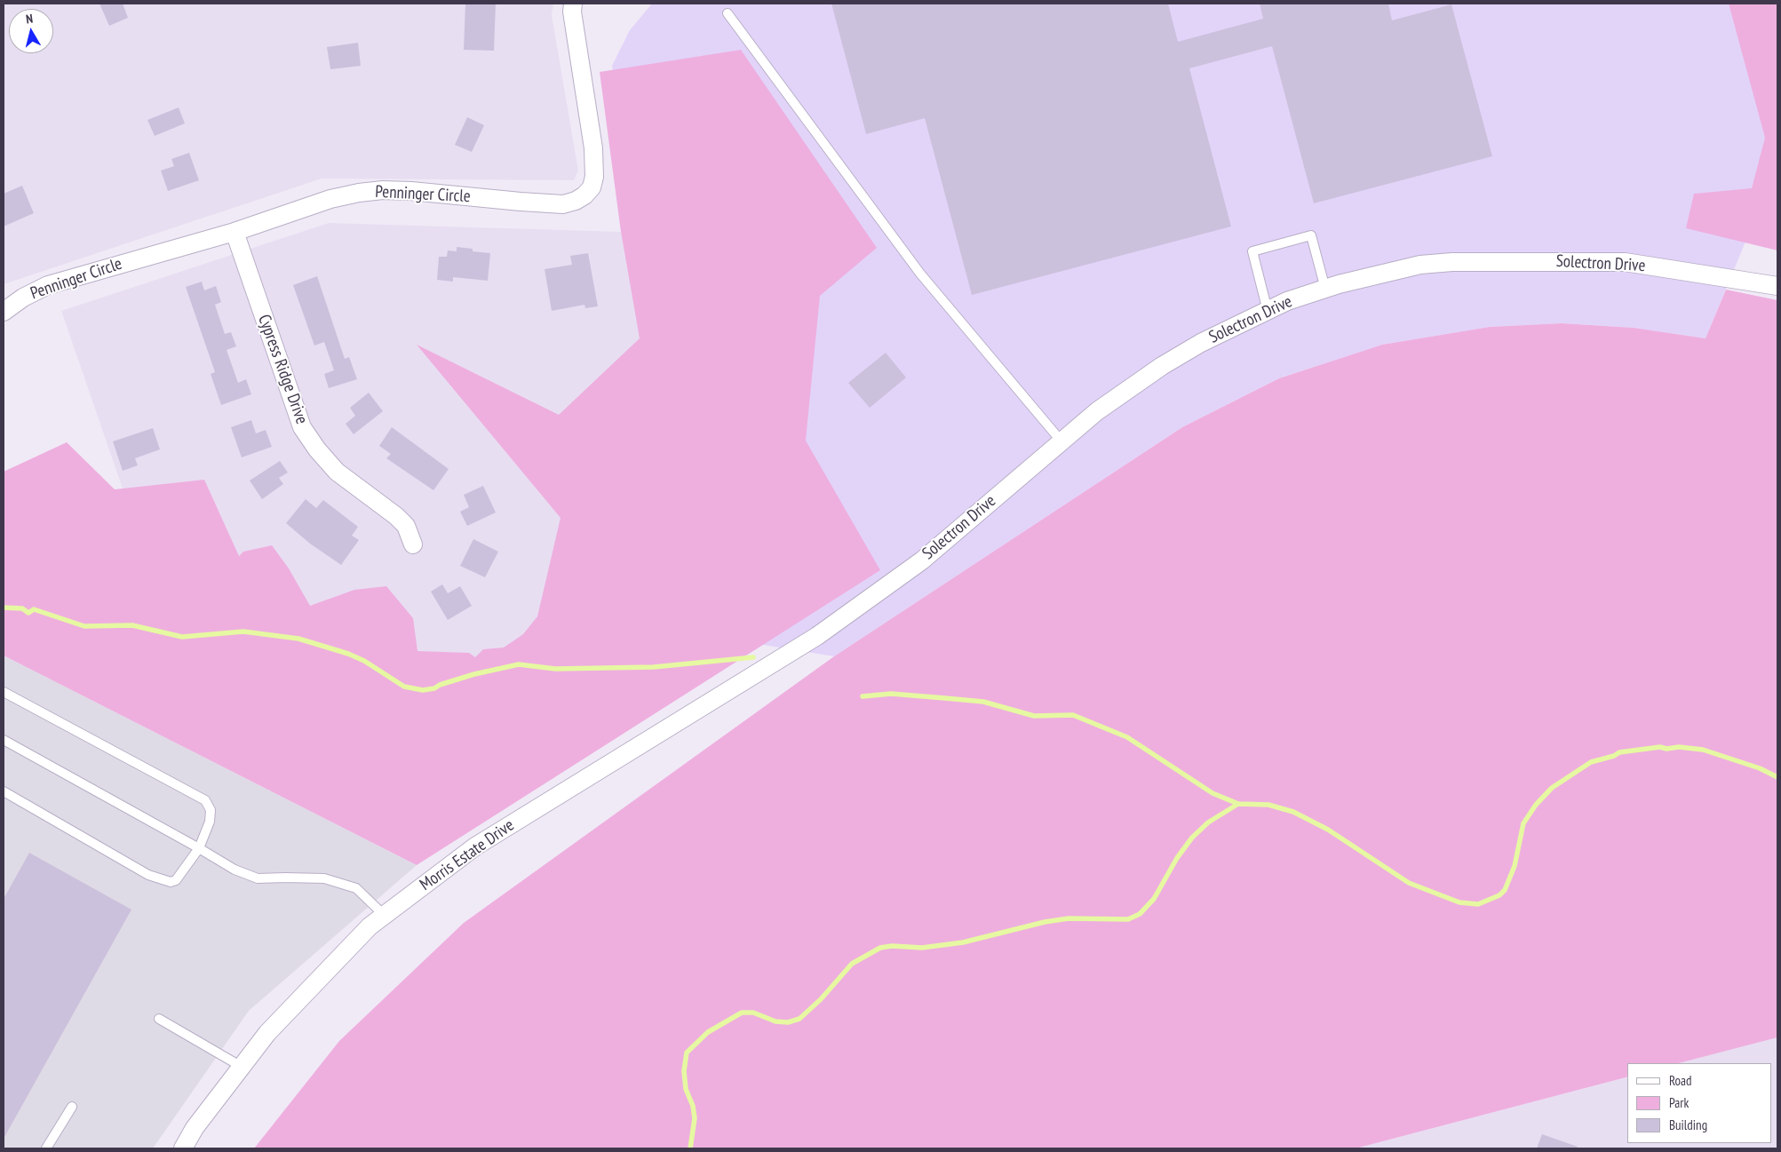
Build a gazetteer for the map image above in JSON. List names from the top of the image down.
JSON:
{
  "streets": {
    "street": [
      "Penninger Circle",
      "Solectron Drive",
      "Cypress Ridge Drive",
      "Morris Estate Drive"
    ]
  },
  "crossings": [
    ["Penninger Circle", "Cypress Ridge Drive"],
    ["Solectron Drive", "Morris Estate Drive"]
  ],
  "legend": ["Road", "Park", "Building"],
  "north": "top"
}
